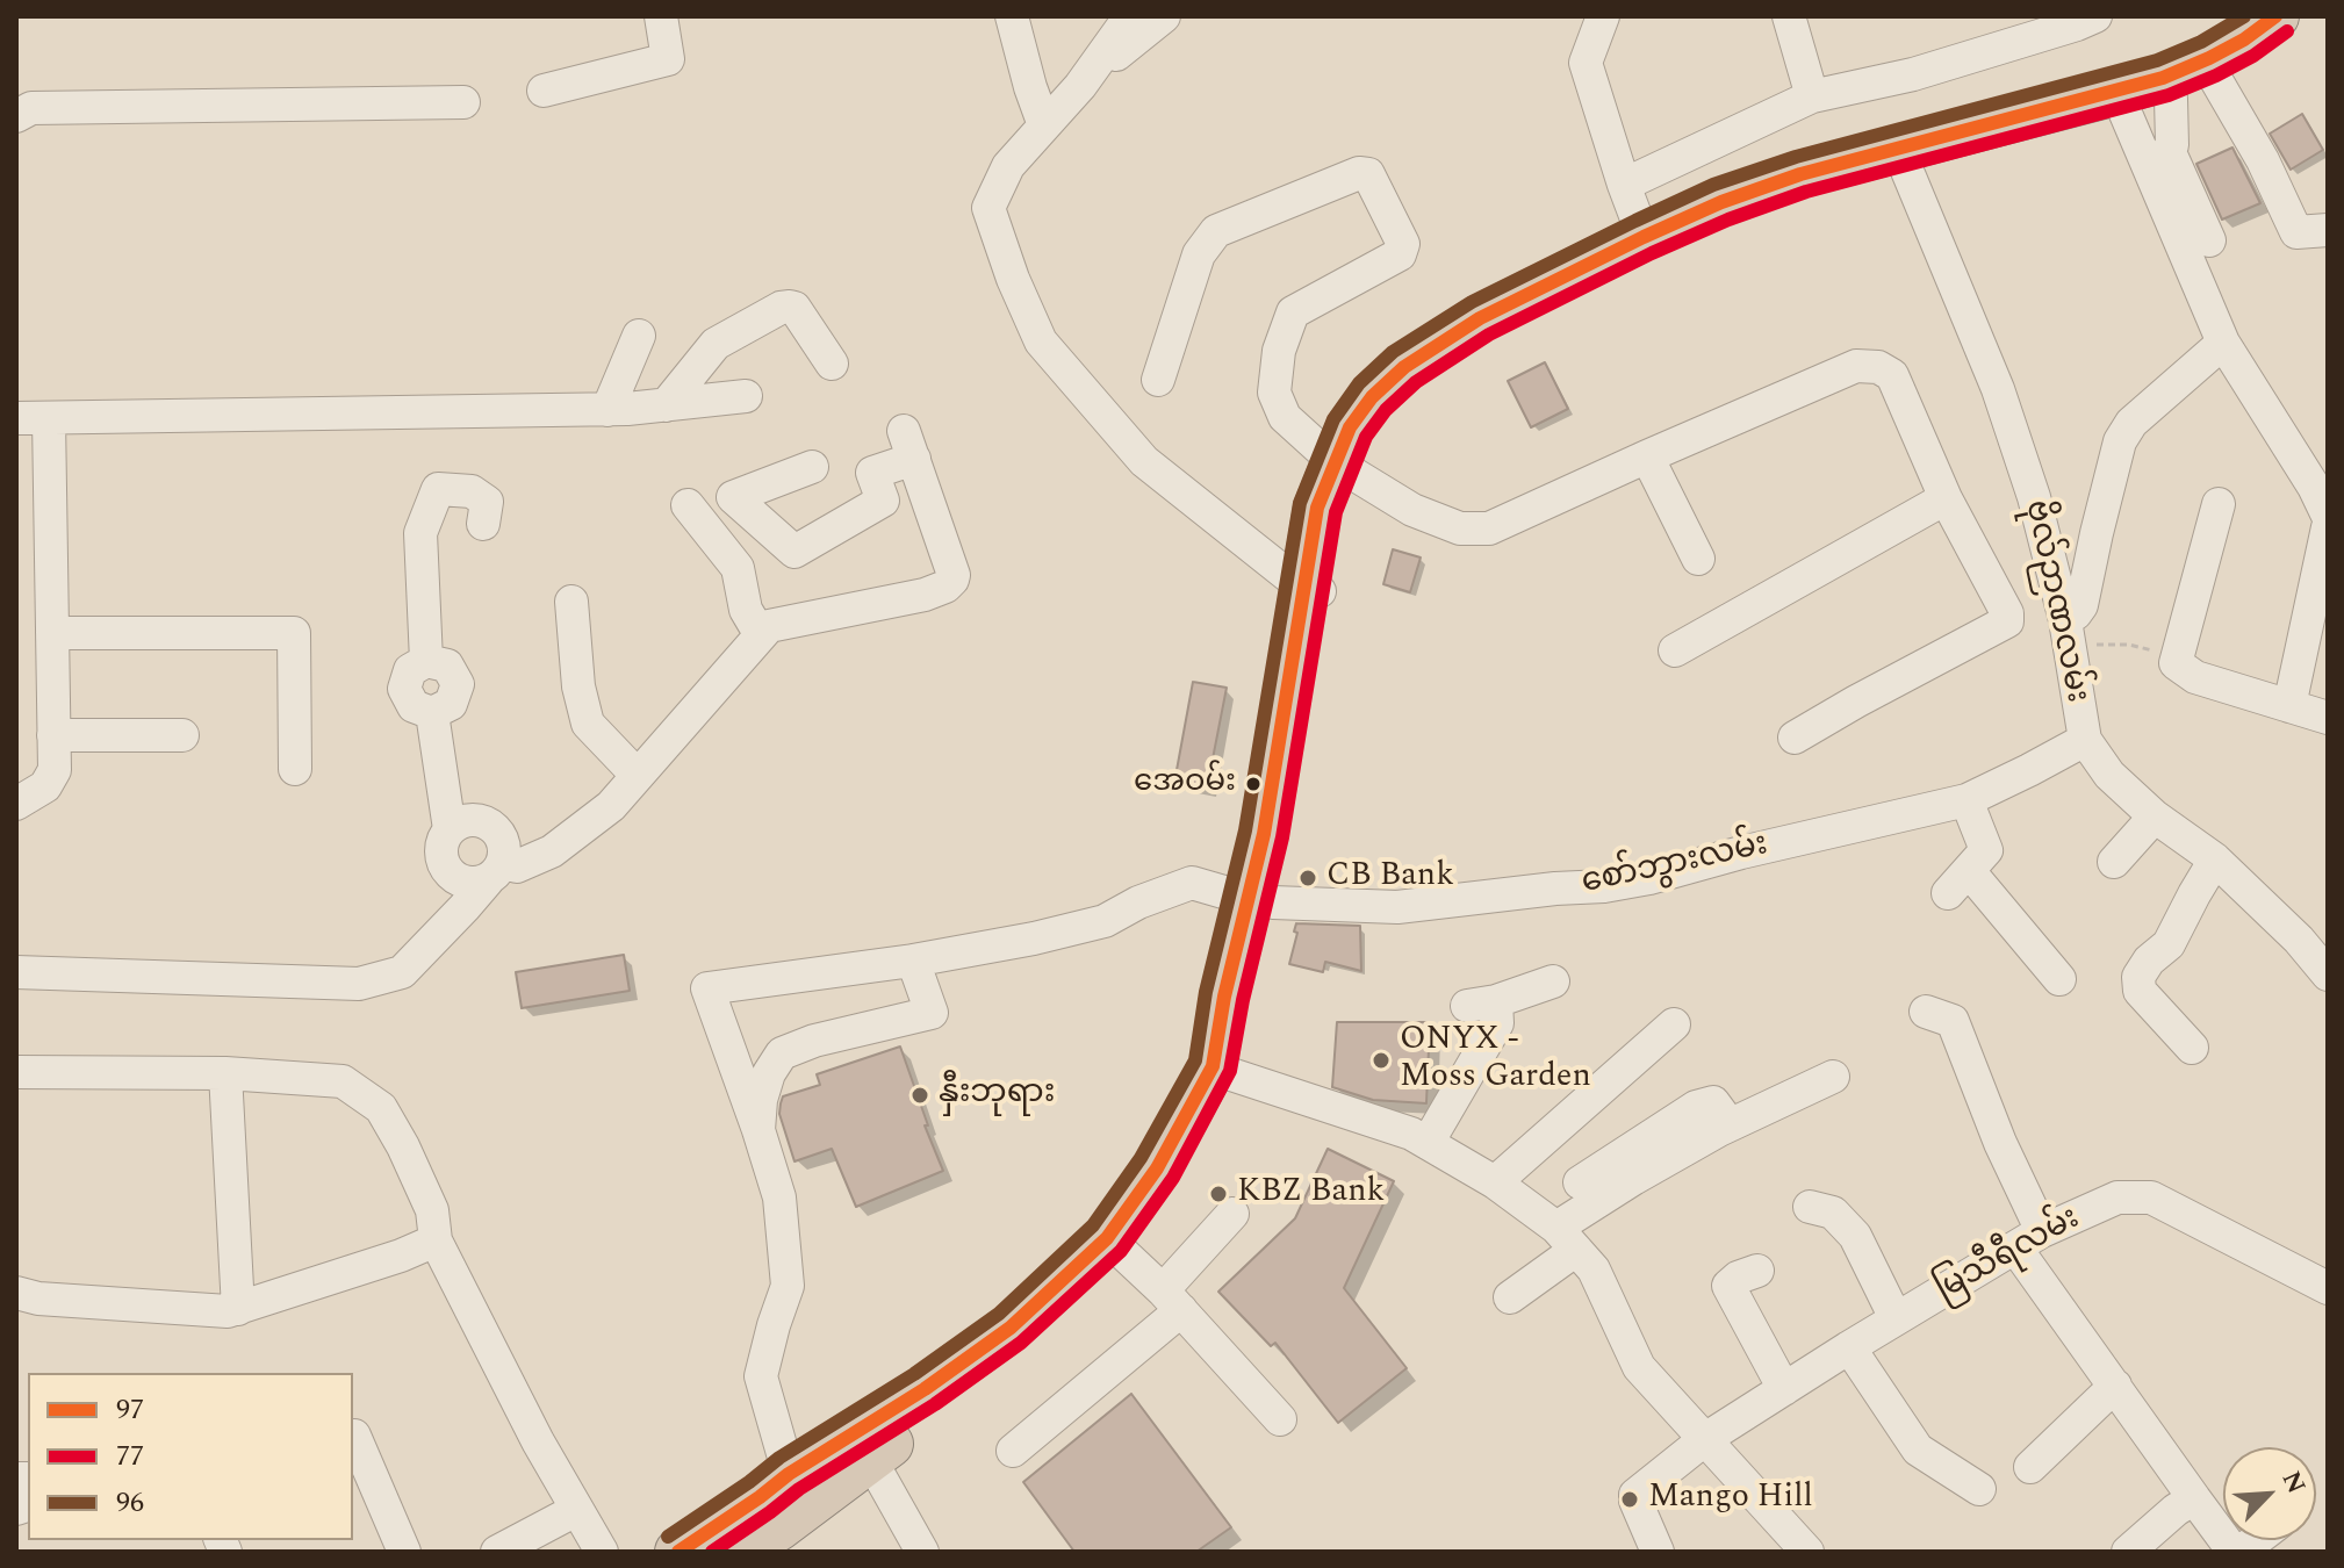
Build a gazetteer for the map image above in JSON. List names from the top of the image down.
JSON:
{
  "streets": {
    "street": ["ဗိုလ်ဉာဏလမ်း", "စော်ဘွားလမ်း", "မြသီရီလမ်း"]
  },
  "crossings": [
    ["ဗိုလ်ဉာဏလမ်း", "စော်ဘွားလမ်း"]
  ],
  "places": [
    "အေဝမ်း",
    "CB Bank",
    "ONYX - Moss Garden",
    "နှီးဘုရား",
    "KBZ Bank",
    "Mango Hill"
  ],
  "lines": ["transit line 97", "transit line 96", "transit line 77"],
  "legend": ["97", "77", "96"],
  "north": "top right"
}
